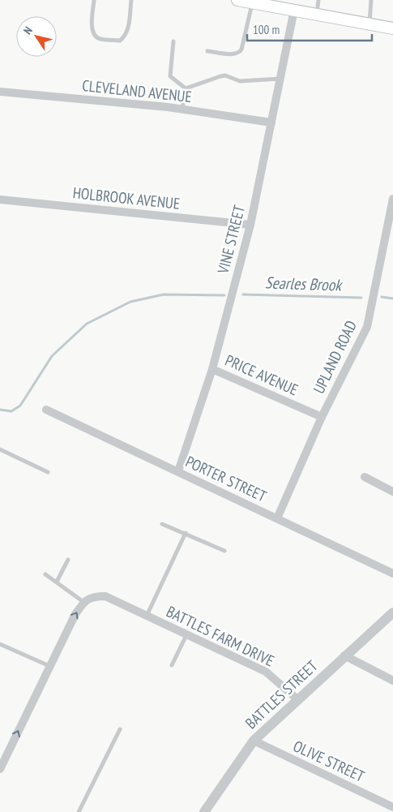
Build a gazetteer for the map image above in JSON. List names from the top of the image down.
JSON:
{
  "streets": {
    "street": [
      "CLEVELAND AVENUE",
      "HOLBROOK AVENUE",
      "VINE STREET",
      "UPLAND ROAD",
      "PRICE AVENUE",
      "PORTER STREET",
      "BATTLES FARM DRIVE",
      "BATTLES STREET",
      "OLIVE STREET"
    ]
  },
  "crossings": [
    ["CLEVELAND AVENUE", "VINE STREET"],
    ["HOLBROOK AVENUE", "VINE STREET"],
    ["VINE STREET", "PRICE AVENUE"],
    ["VINE STREET", "PORTER STREET"],
    ["UPLAND ROAD", "PRICE AVENUE"],
    ["UPLAND ROAD", "PORTER STREET"],
    ["BATTLES FARM DRIVE", "BATTLES STREET"],
    ["BATTLES STREET", "OLIVE STREET"]
  ],
  "water": ["Searles Brook"],
  "scale_bar": "100 m",
  "north": "top left"
}
